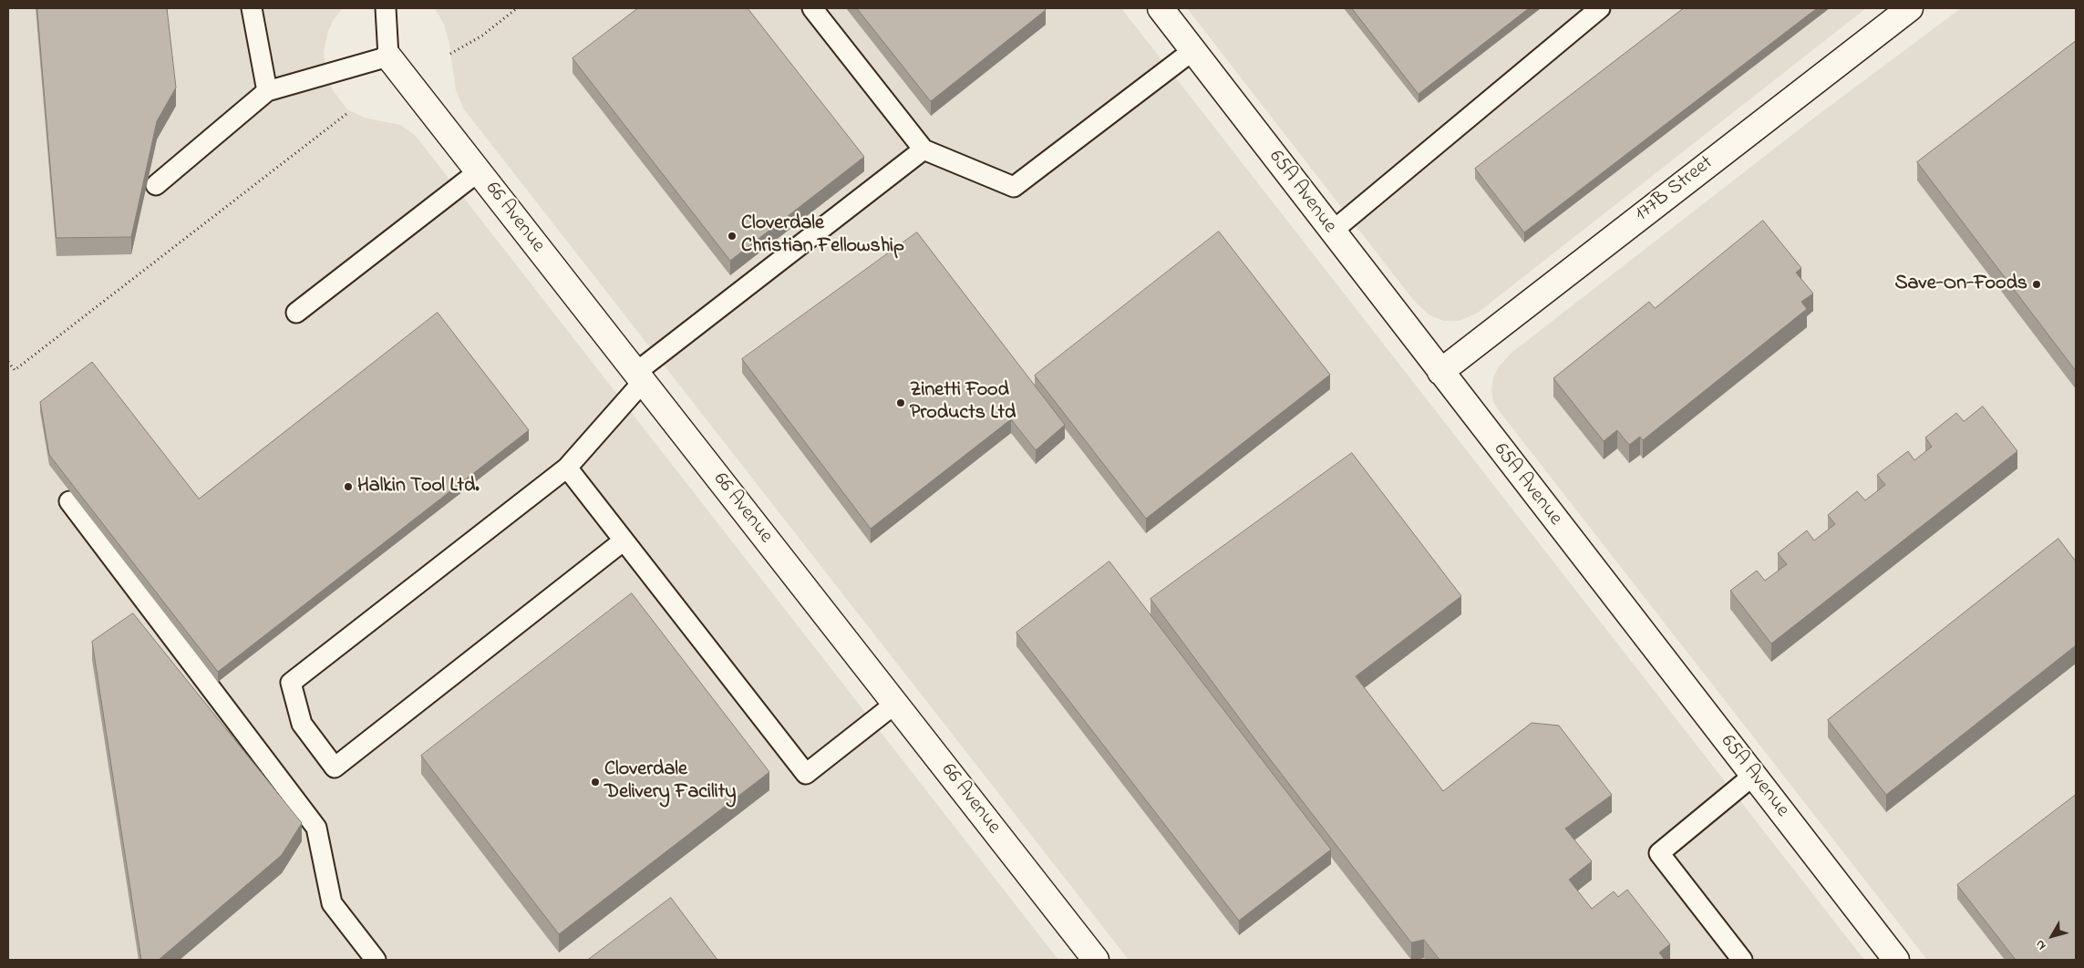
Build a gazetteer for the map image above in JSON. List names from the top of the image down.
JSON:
{
  "streets": {
    "street": ["177B Street", "65A Avenue", "66 Avenue"]
  },
  "crossings": [
    ["177B Street", "65A Avenue"]
  ],
  "places": [
    "Cloverdale Christian Fellowship",
    "Save-On-Foods",
    "Zinetti Food Products Ltd",
    "Halkin Tool Ltd.",
    "Cloverdale Delivery Facility"
  ],
  "north": "bottom left"
}
